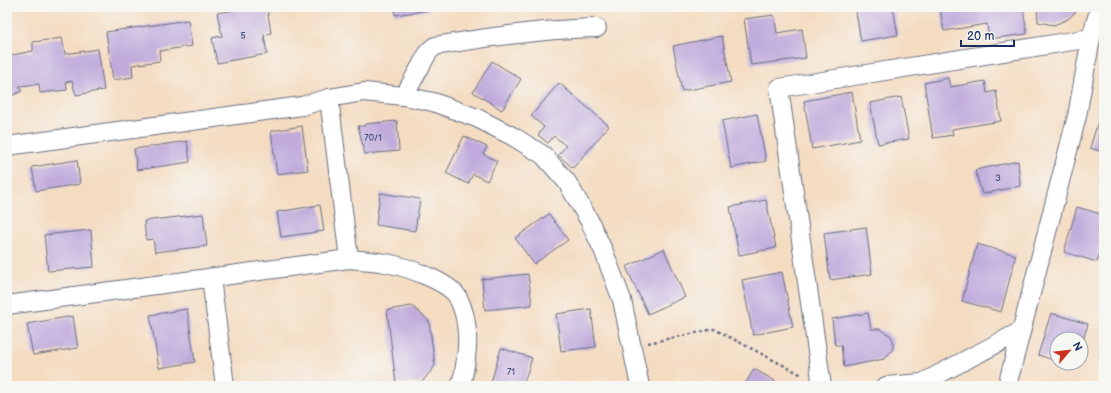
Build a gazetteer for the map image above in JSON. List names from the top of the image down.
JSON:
{
  "house_numbers": [
    "5",
    "70/1",
    "3",
    "71"
  ],
  "scale_bar": "20 m",
  "north": "top right"
}
